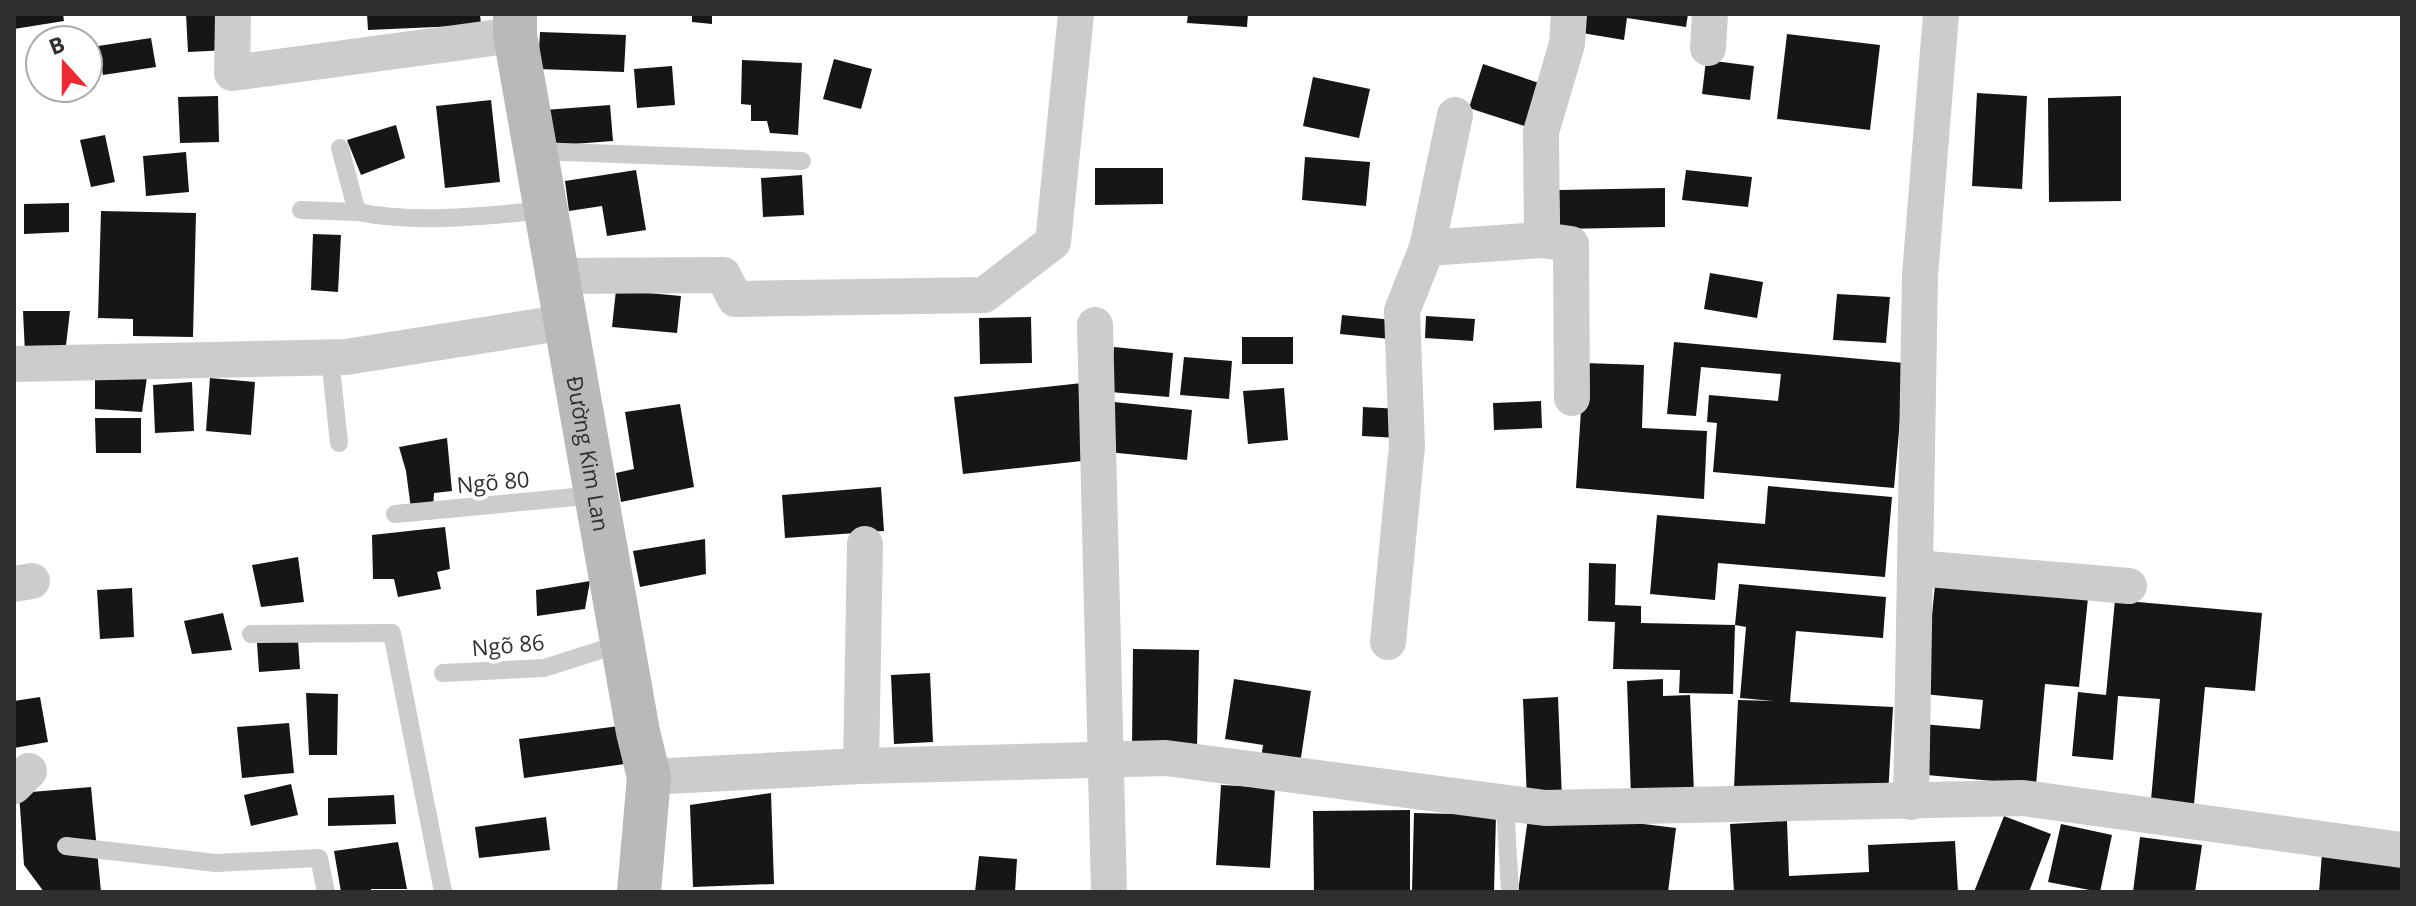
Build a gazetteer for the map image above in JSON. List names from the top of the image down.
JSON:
{
  "streets": {
    "street": ["Đường Kim Lan"],
    "lane": ["Ngõ 80", "Ngõ 86"]
  },
  "crossings": [
    ["Đường Kim Lan", "Ngõ 80"],
    ["Đường Kim Lan", "Ngõ 86"]
  ],
  "north": "top"
}
